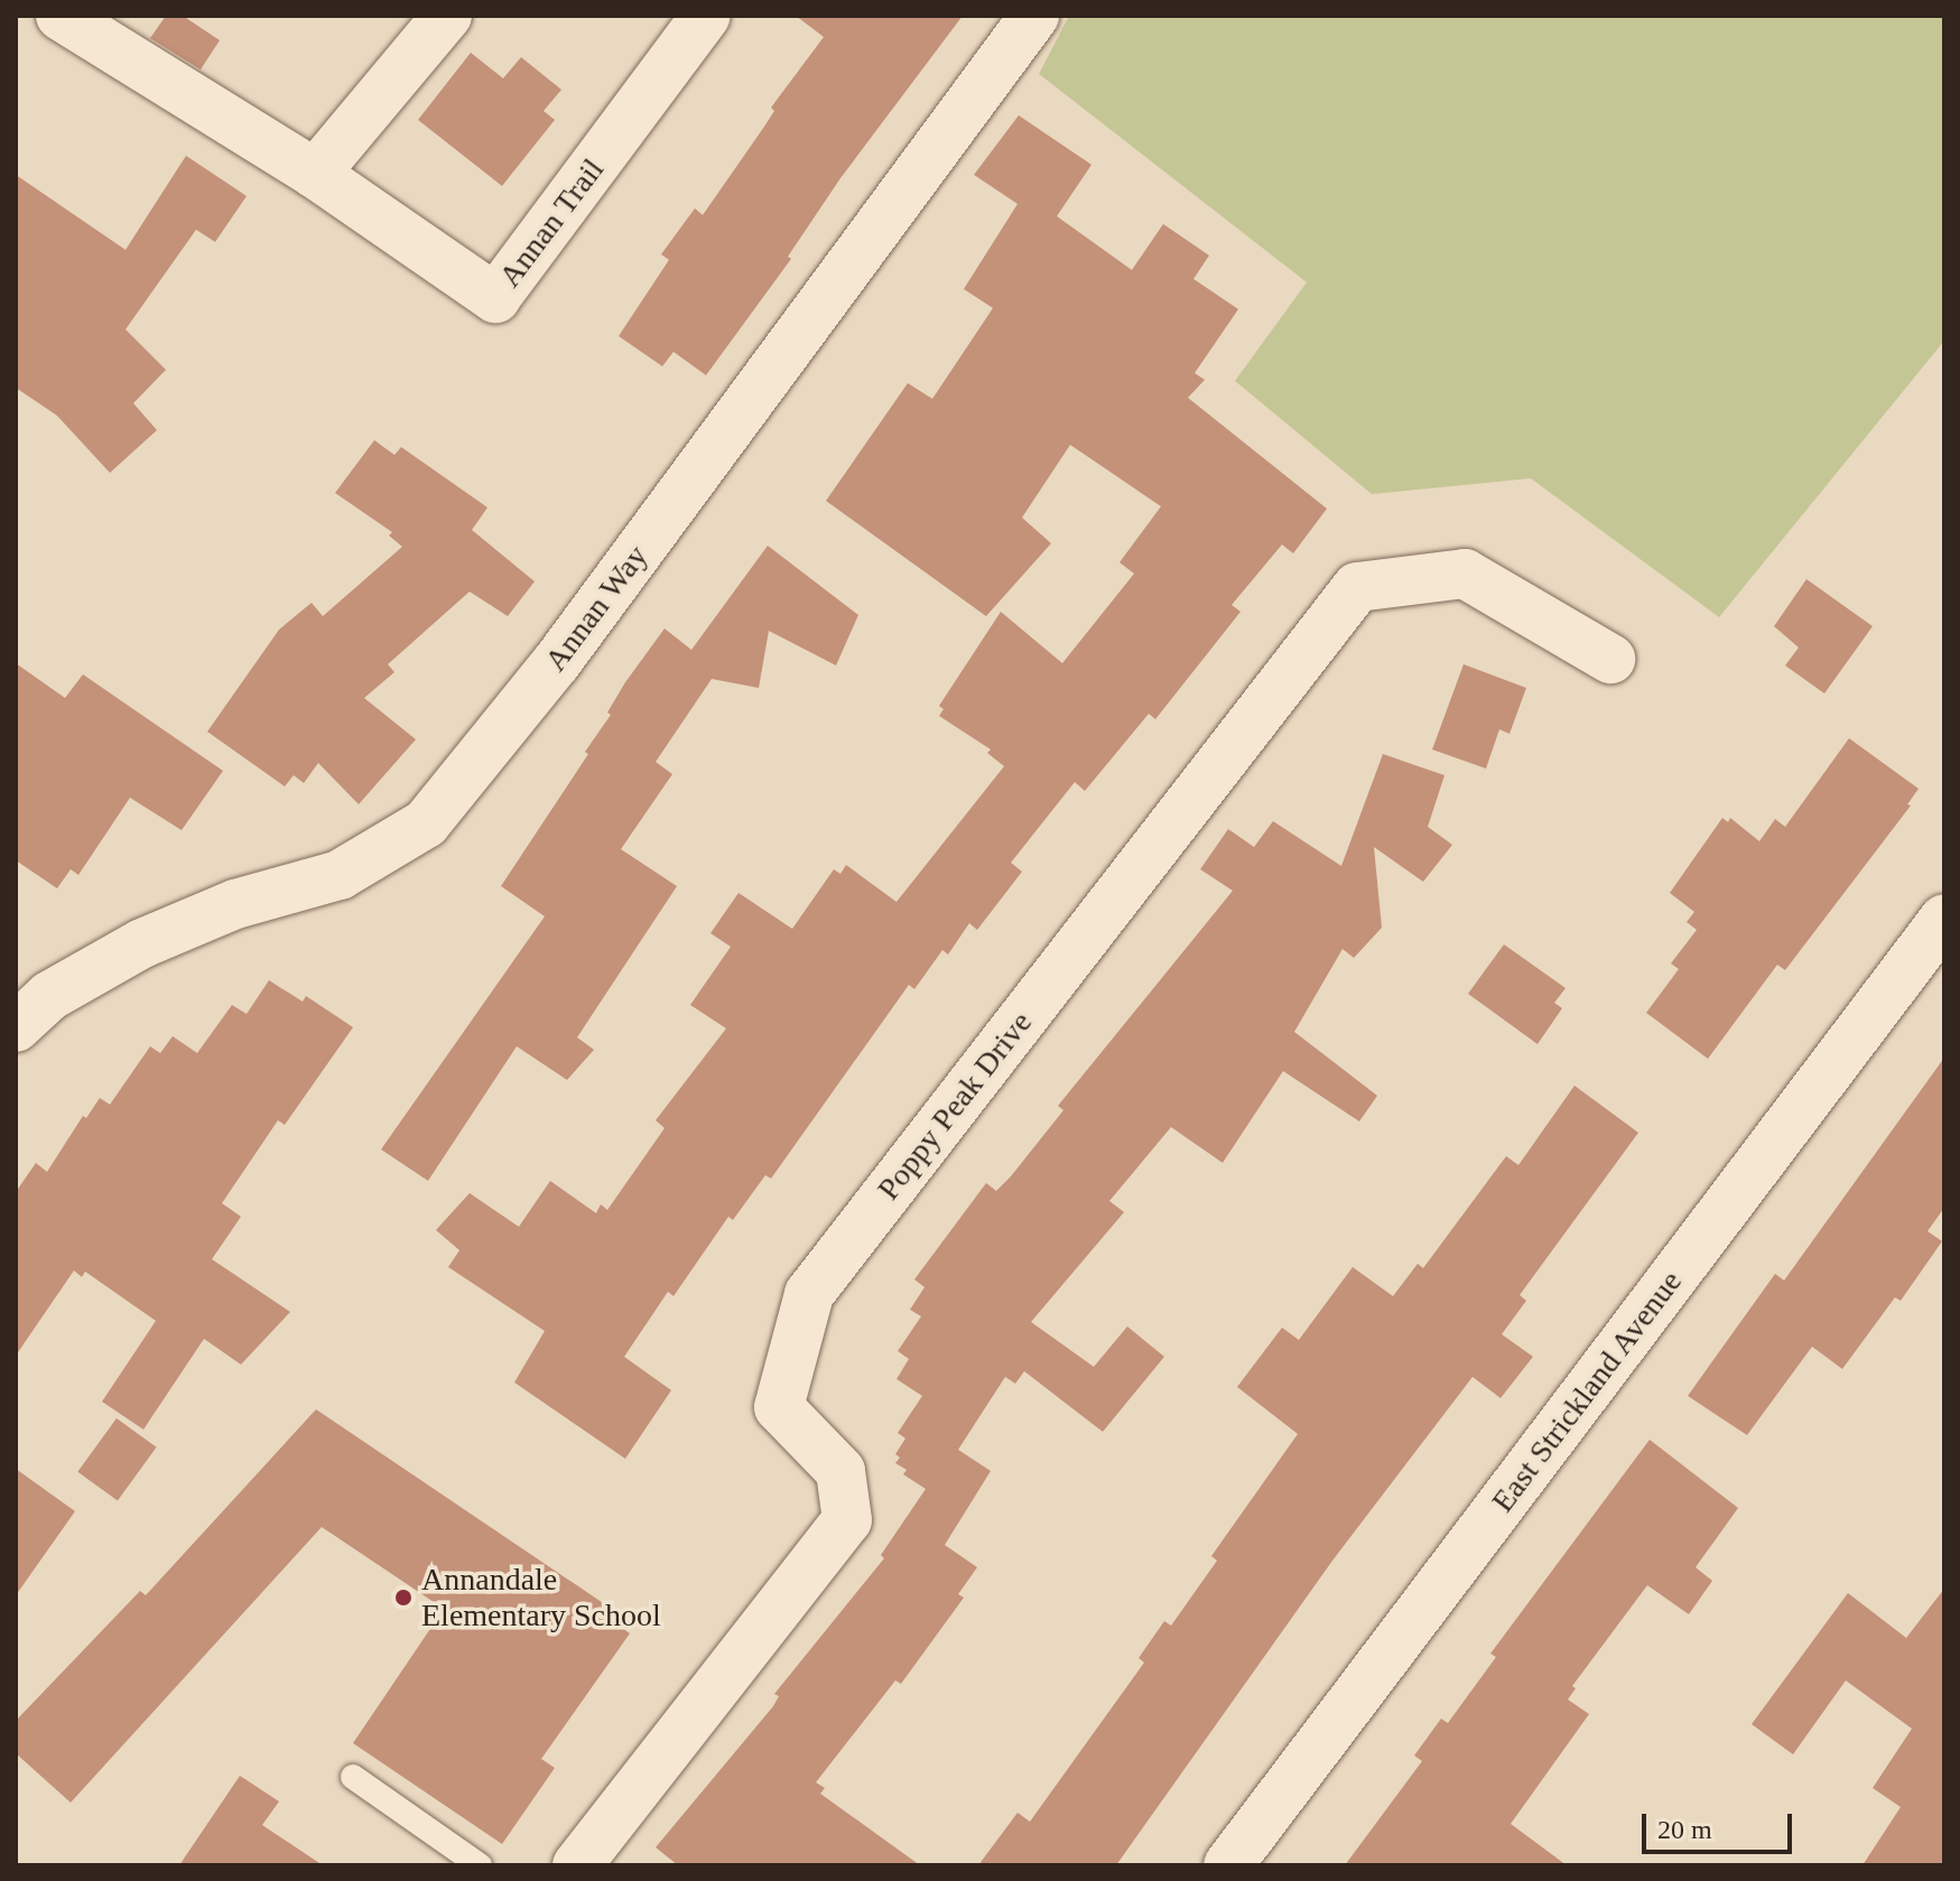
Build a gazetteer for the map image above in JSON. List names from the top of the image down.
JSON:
{
  "streets": {
    "street": [
      "Annan Trail",
      "Annan Way",
      "Poppy Peak Drive",
      "East Strickland Avenue"
    ]
  },
  "places": ["Annandale Elementary School"],
  "scale_bar": "20 m"
}
